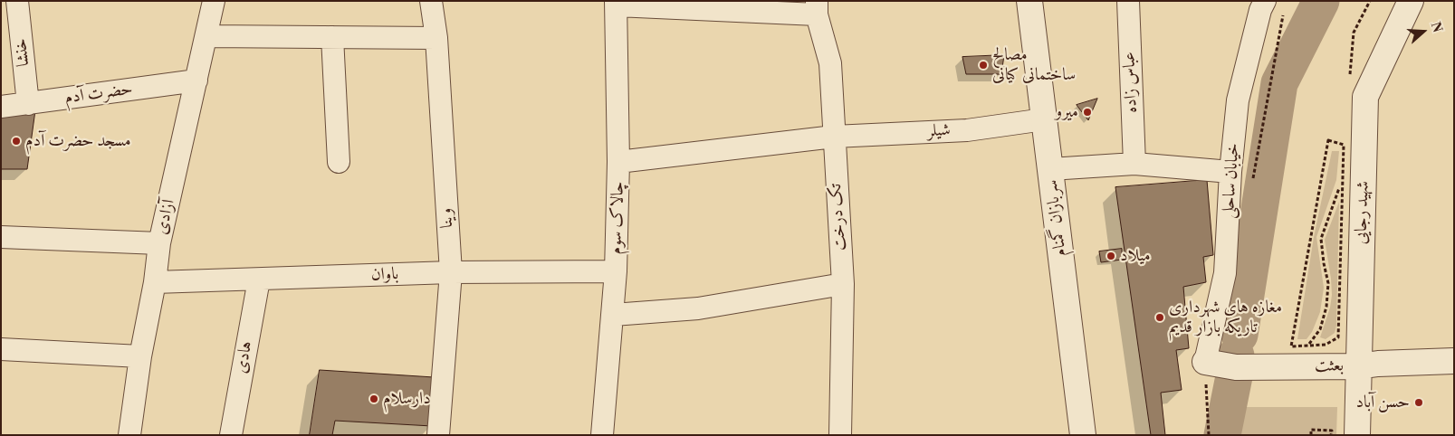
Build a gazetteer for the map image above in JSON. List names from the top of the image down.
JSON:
{
  "streets": {
    "street": [
      "خنشا",
      "عباس زاده",
      "حضرت آدم",
      "شیلر",
      "خیابان ساحلی",
      "شهید رجایی",
      "آزادی",
      "تک درخت",
      "وینا",
      "چالاک سوم",
      "سربازان گمنام",
      "باوان",
      "هادی",
      "بعثت"
    ]
  },
  "crossings": [
    ["خنشا", "حضرت آدم"],
    ["حضرت آدم", "آزادی"],
    ["شیلر", "تک درخت"],
    ["شیلر", "چالاک سوم"],
    ["شیلر", "سربازان گمنام"],
    ["خیابان ساحلی", "بعثت"],
    ["شهید رجایی", "بعثت"],
    ["آزادی", "باوان"],
    ["وینا", "باوان"],
    ["چالاک سوم", "باوان"],
    ["باوان", "هادی"]
  ],
  "places": [
    "مصالح ساختمانی کیانی",
    "میرو",
    "مسجد حضرت آدم",
    "میلاد",
    "مغازه های شهرداری تاریکه بازار قدیم",
    "دارسلام",
    "حسن آباد"
  ],
  "north": "right"
}
